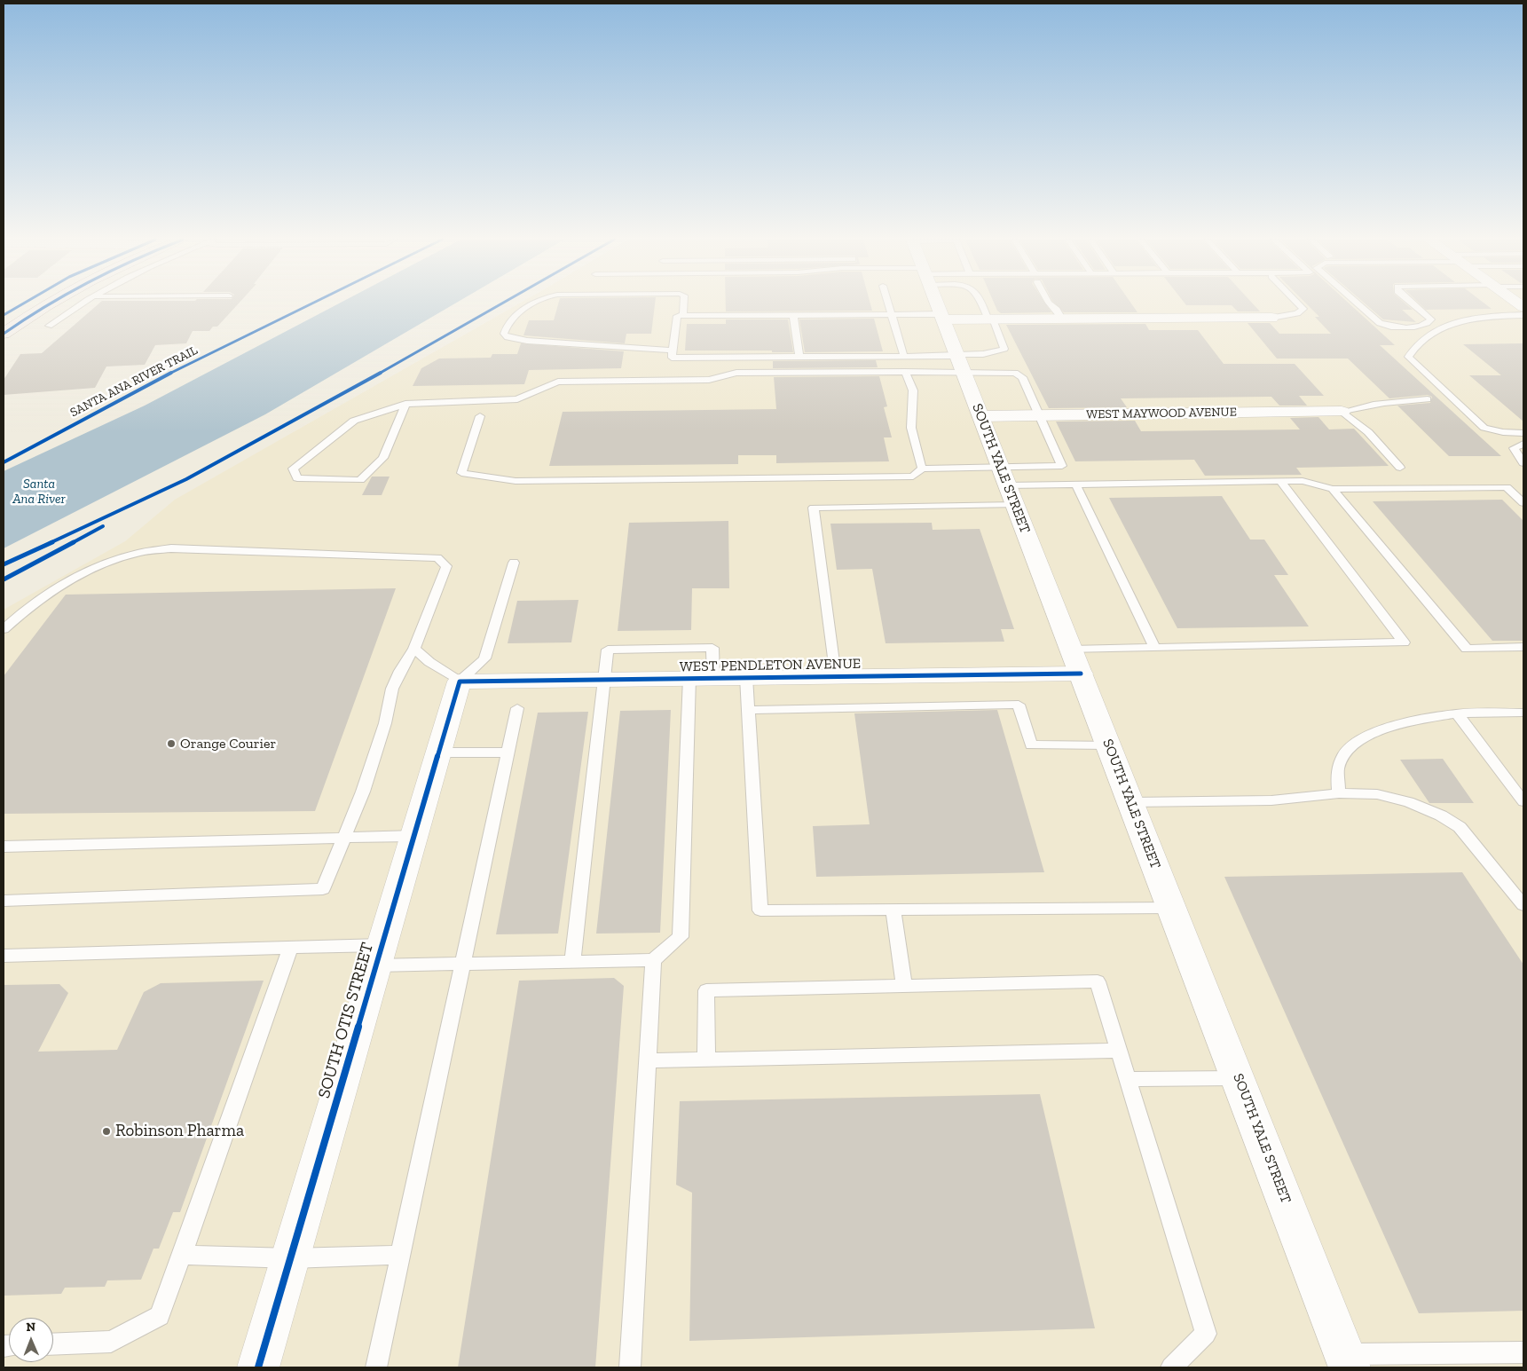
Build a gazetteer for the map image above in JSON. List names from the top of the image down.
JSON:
{
  "streets": {
    "street": [
      "WEST MAYWOOD AVENUE",
      "SOUTH YALE STREET",
      "WEST PENDLETON AVENUE",
      "SOUTH OTIS STREET"
    ],
    "cycle path": ["SANTA ANA RIVER TRAIL"]
  },
  "crossings": [
    ["WEST MAYWOOD AVENUE", "SOUTH YALE STREET"],
    ["SOUTH YALE STREET", "WEST PENDLETON AVENUE"],
    ["WEST PENDLETON AVENUE", "SOUTH OTIS STREET"]
  ],
  "water": ["Santa Ana River"],
  "places": ["Orange Courier", "Robinson Pharma"],
  "north": "top"
}
